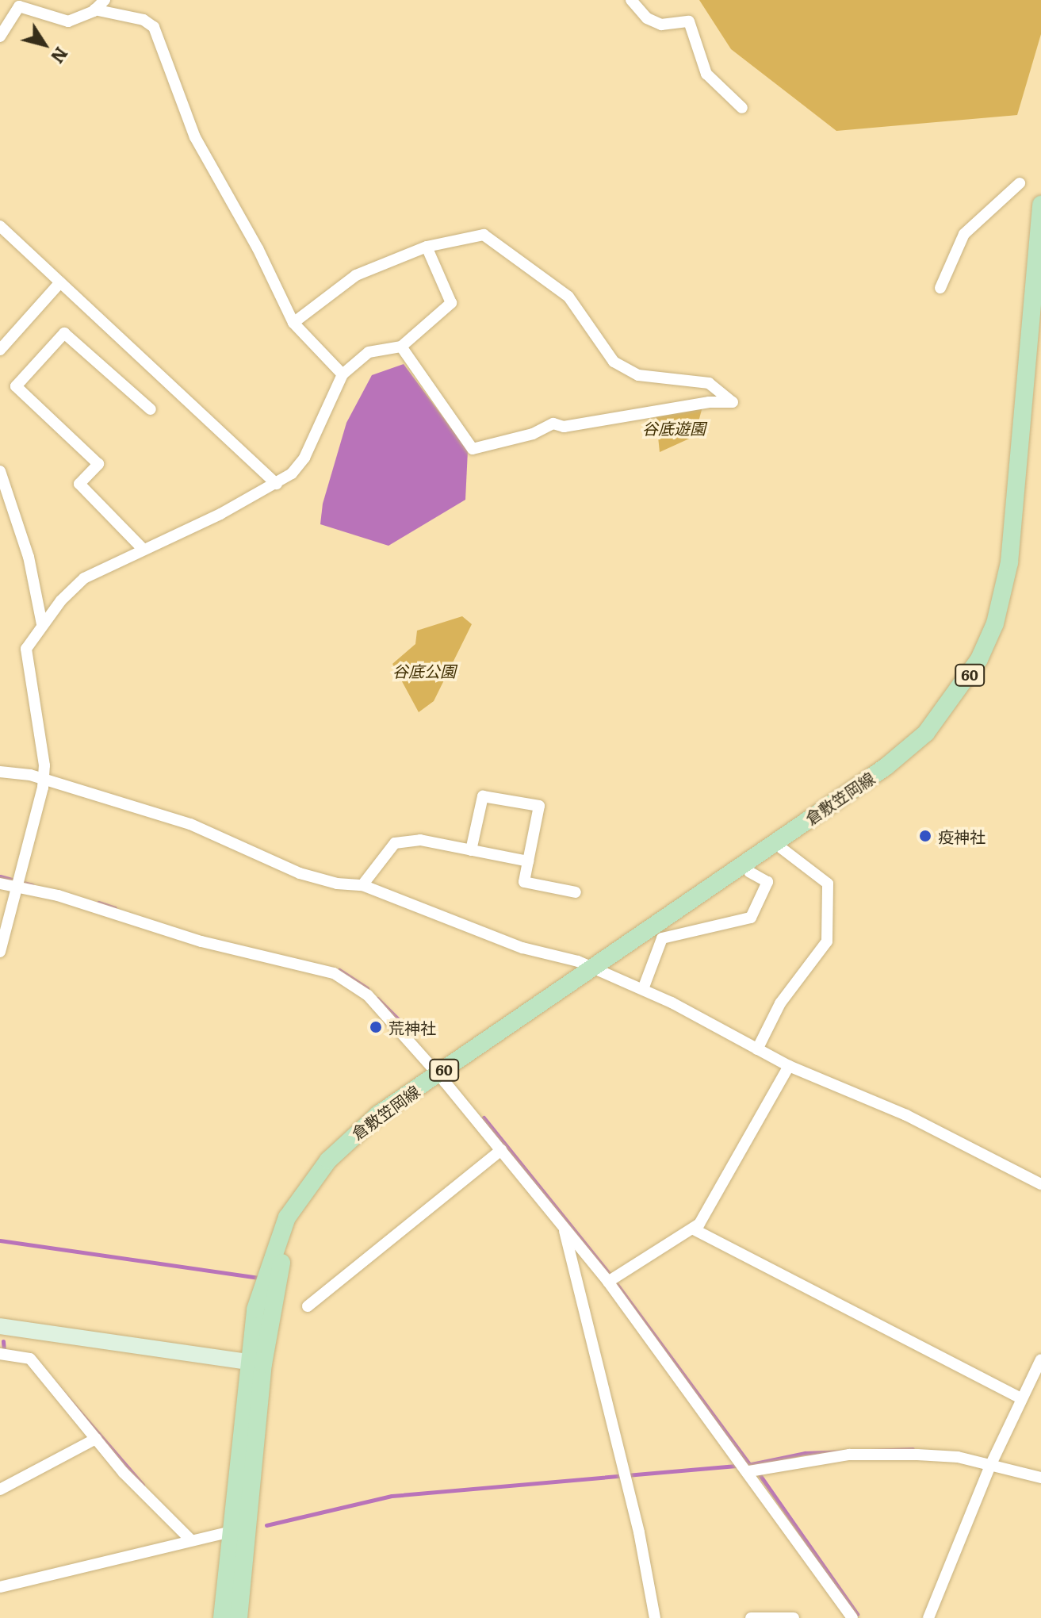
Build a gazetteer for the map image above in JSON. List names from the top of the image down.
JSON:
{
  "streets": {
    "main road": ["60", "倉敷笠岡線"]
  },
  "parks": ["谷底遊園", "谷底公園"],
  "places": ["疫神社", "荒神社"],
  "north": "bottom right"
}
